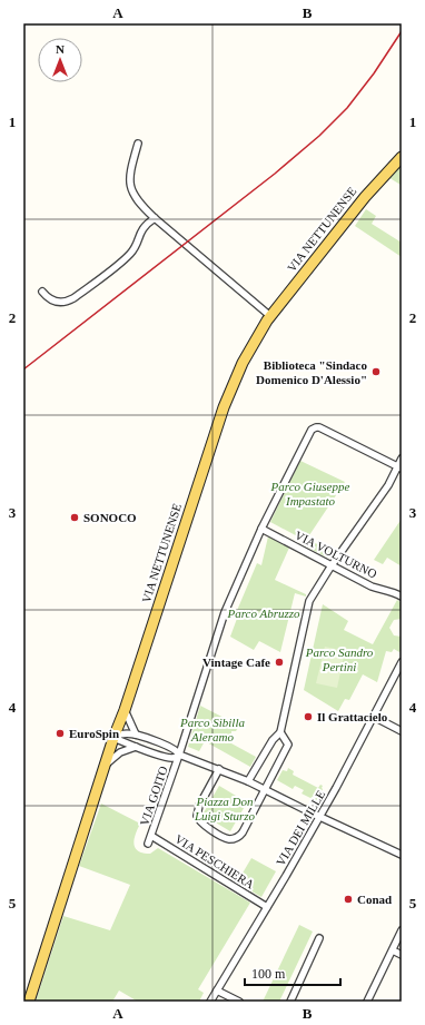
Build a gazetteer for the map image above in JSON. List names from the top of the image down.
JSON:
{
  "streets": {
    "main road": ["VIA NETTUNENSE"],
    "street": [
      "VIA VOLTURNO",
      "VIA GOITO",
      "VIA DEI MILLE",
      "VIA PESCHIERA"
    ]
  },
  "crossings": [
    ["VIA VOLTURNO", "VIA GOITO"],
    ["VIA GOITO", "VIA PESCHIERA"],
    ["VIA DEI MILLE", "VIA PESCHIERA"]
  ],
  "parks": [
    "Parco Giuseppe Impastato",
    "Parco Abruzzo",
    "Parco Sandro Pertini",
    "Parco Sibilla Aleramo",
    "Piazza Don Luigi Sturzo"
  ],
  "places": [
    "Biblioteca \"Sindaco Domenico D'Alessio\"",
    "SONOCO",
    "Vintage Cafe",
    "Il Grattacielo",
    "EuroSpin",
    "Conad"
  ],
  "scale_bar": "100 m",
  "north": "top",
  "grid": {
    "columns": ["A", "B"],
    "rows": [
      "1",
      "2",
      "3",
      "4",
      "5"
    ]
  }
}
